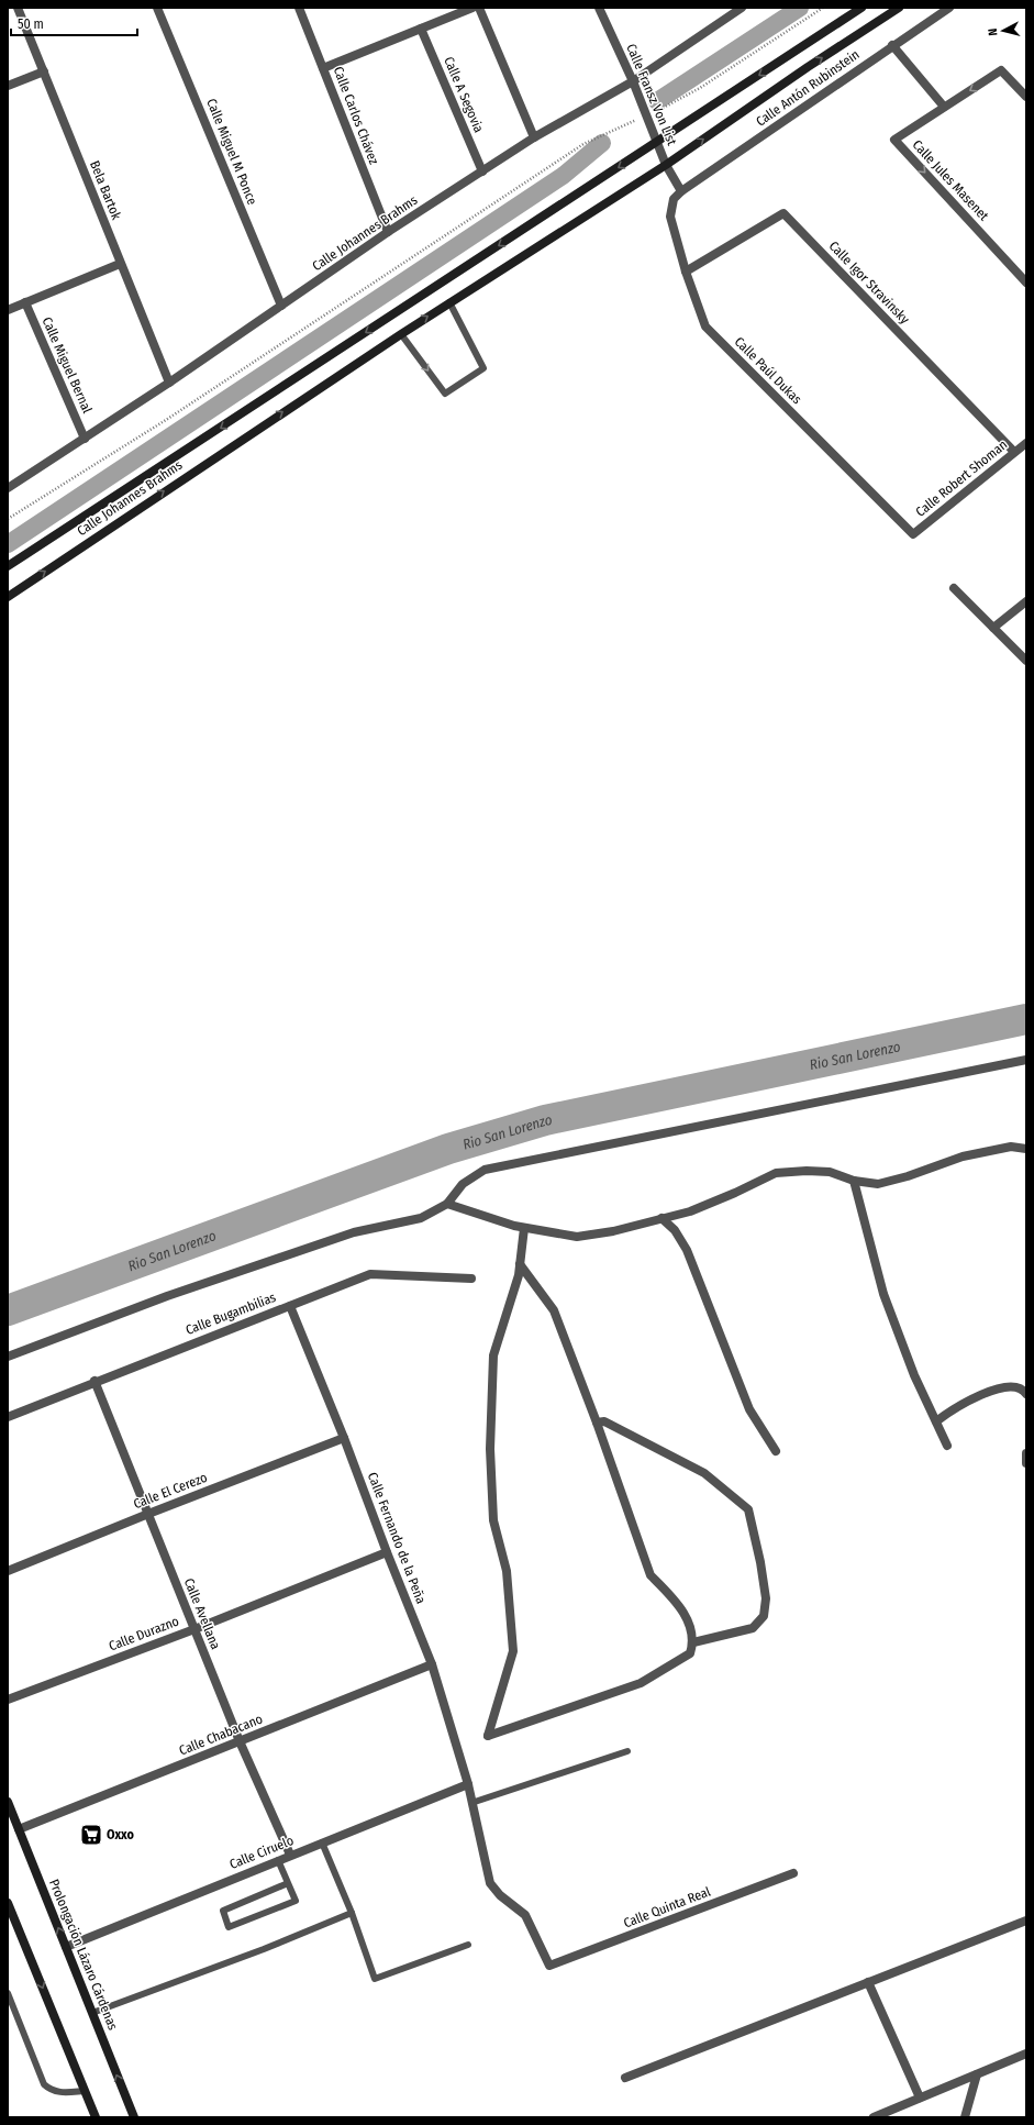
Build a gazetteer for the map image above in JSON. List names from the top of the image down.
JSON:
{
  "streets": {
    "main road": ["Calle Antón Rubinstein", "Calle Johannes Brahms", "Prolongación Lázaro Cárdenas"],
    "street": [
      "Calle A Segovia",
      "Calle Fransz Von List",
      "Calle Carlos Chávez",
      "Calle Miguel M Ponce",
      "Calle Jules Masenet",
      "Bela Bartok",
      "Calle Igor Stravinsky",
      "Calle Miguel Bernal",
      "Calle Paúl Dukas",
      "Calle Robert Shoman",
      "Calle Bugambilias",
      "Calle El Cerezo",
      "Calle Fernando de la Peña",
      "Calle Avellana",
      "Calle Durazno",
      "Calle Chabacano",
      "Calle Ciruelo",
      "Calle Quinta Real"
    ]
  },
  "crossings": [
    ["Calle Antón Rubinstein", "Calle Fransz Von List"],
    ["Calle Antón Rubinstein", "Calle Johannes Brahms"],
    ["Calle Antón Rubinstein", "Calle Paúl Dukas"],
    ["Calle A Segovia", "Calle Johannes Brahms"],
    ["Calle Fransz Von List", "Calle Johannes Brahms"],
    ["Calle Fransz Von List", "Calle Paúl Dukas"],
    ["Calle Carlos Chávez", "Calle Johannes Brahms"],
    ["Calle Miguel M Ponce", "Calle Johannes Brahms"],
    ["Bela Bartok", "Calle Johannes Brahms"],
    ["Calle Johannes Brahms", "Calle Miguel Bernal"],
    ["Calle Igor Stravinsky", "Calle Paúl Dukas"],
    ["Calle Igor Stravinsky", "Calle Robert Shoman"],
    ["Calle Paúl Dukas", "Calle Robert Shoman"],
    ["Calle Bugambilias", "Calle Fernando de la Peña"],
    ["Calle Bugambilias", "Calle Avellana"],
    ["Calle El Cerezo", "Calle Fernando de la Peña"],
    ["Calle El Cerezo", "Calle Avellana"],
    ["Calle Fernando de la Peña", "Calle Durazno"],
    ["Calle Fernando de la Peña", "Calle Chabacano"],
    ["Calle Fernando de la Peña", "Calle Ciruelo"],
    ["Calle Fernando de la Peña", "Calle Quinta Real"],
    ["Calle Avellana", "Calle Durazno"],
    ["Calle Avellana", "Calle Chabacano"],
    ["Calle Avellana", "Calle Ciruelo"],
    ["Calle Chabacano", "Prolongación Lázaro Cárdenas"],
    ["Calle Ciruelo", "Prolongación Lázaro Cárdenas"]
  ],
  "water": ["Rio San Lorenzo"],
  "places": {
    "supermarket": ["Oxxo"]
  },
  "scale_bar": "50 m",
  "north": "left"
}
